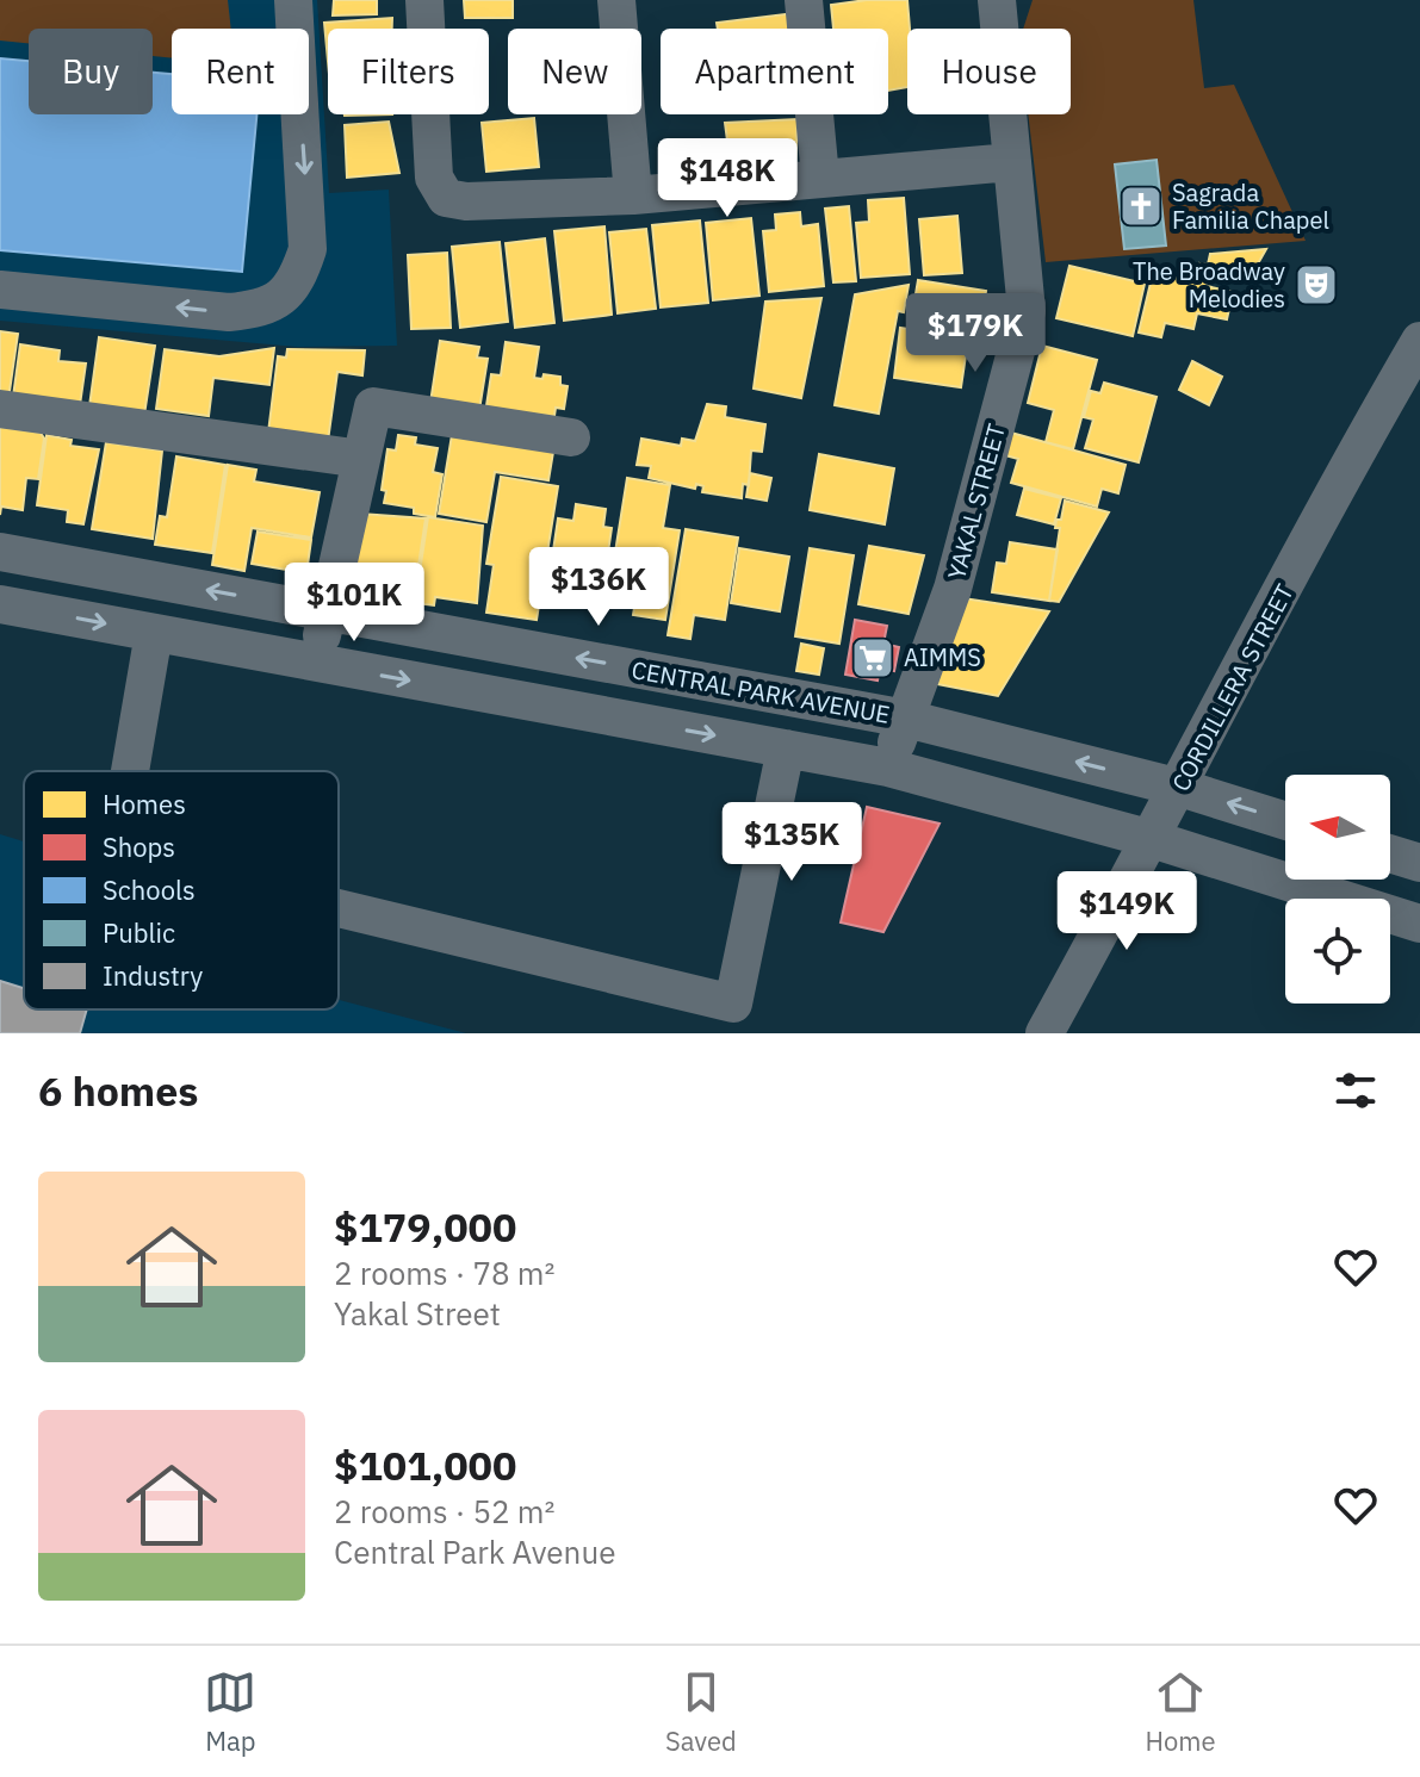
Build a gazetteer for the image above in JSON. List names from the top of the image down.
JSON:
{
  "streets": {
    "street": ["YAKAL STREET", "CORDILLERA STREET", "CENTRAL PARK AVENUE"]
  },
  "crossings": [
    ["YAKAL STREET", "CENTRAL PARK AVENUE"],
    ["CORDILLERA STREET", "CENTRAL PARK AVENUE"]
  ],
  "places": {
    "church": ["Sagrada Familia Chapel"],
    "theatre": ["The Broadway Melodies"],
    "supermarket": ["AIMMS"]
  },
  "legend": [
    "Homes",
    "Shops",
    "Schools",
    "Public",
    "Industry"
  ],
  "north": "left",
  "page": {
    "chip": [
      "Buy",
      "Rent",
      "Filters",
      "New",
      "Apartment",
      "House"
    ],
    "price": [
      "$148K",
      "$179K",
      "$136K",
      "$101K",
      "$135K",
      "$149K"
    ],
    "heading": "6 homes",
    "list": [
      {
        "name": "$179,000",
        "note": "2 rooms · 78 m² · Yakal Street"
      },
      {
        "name": "$101,000",
        "note": "2 rooms · 52 m² · Central Park Avenue"
      }
    ],
    "tabs": ["Map", "Saved", "Home"]
  }
}
